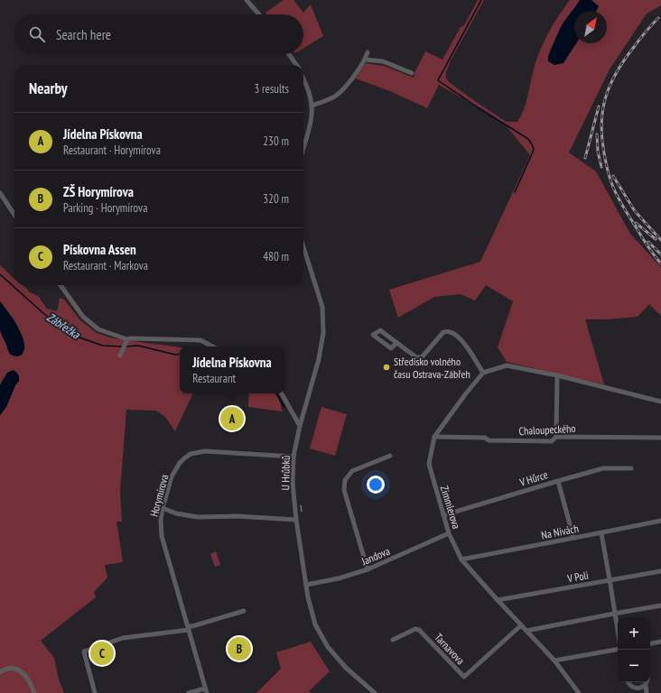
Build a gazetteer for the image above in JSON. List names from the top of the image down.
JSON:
{
  "streets": {
    "street": [
      "Chaloupeckého",
      "U Hrůbků",
      "V Hůrce",
      "Horymírova",
      "Zimmlerova",
      "Na Nivách",
      "Jandova",
      "V Poli",
      "Tarnavova"
    ]
  },
  "crossings": [
    ["Chaloupeckého", "Zimmlerova"],
    ["U Hrůbků", "Horymírova"],
    ["U Hrůbků", "Jandova"],
    ["V Hůrce", "Zimmlerova"],
    ["Zimmlerova", "Na Nivách"],
    ["Zimmlerova", "Jandova"],
    ["Zimmlerova", "V Poli"],
    ["Zimmlerova", "Tarnavova"]
  ],
  "water": ["Zábřežka"],
  "places": ["Středisko volného času Ostrava-Zábřeh"],
  "north": "top right",
  "page": {
    "search": "Search here",
    "heading": ["Nearby", "3 results"],
    "list": [
      {
        "mark": "A",
        "name": "Jídelna Pískovna",
        "note": "Restaurant · Horymírova",
        "value": "230 m"
      },
      {
        "mark": "B",
        "name": "ZŠ Horymírova",
        "note": "Parking · Horymírova",
        "value": "320 m"
      },
      {
        "mark": "C",
        "name": "Pískovna Assen",
        "note": "Restaurant · Markova",
        "value": "480 m"
      }
    ],
    "popup": ["Jídelna Pískovna", "Restaurant"],
    "pins": ["A", "B", "C"],
    "map_buttons": ["+", "−"]
  }
}
